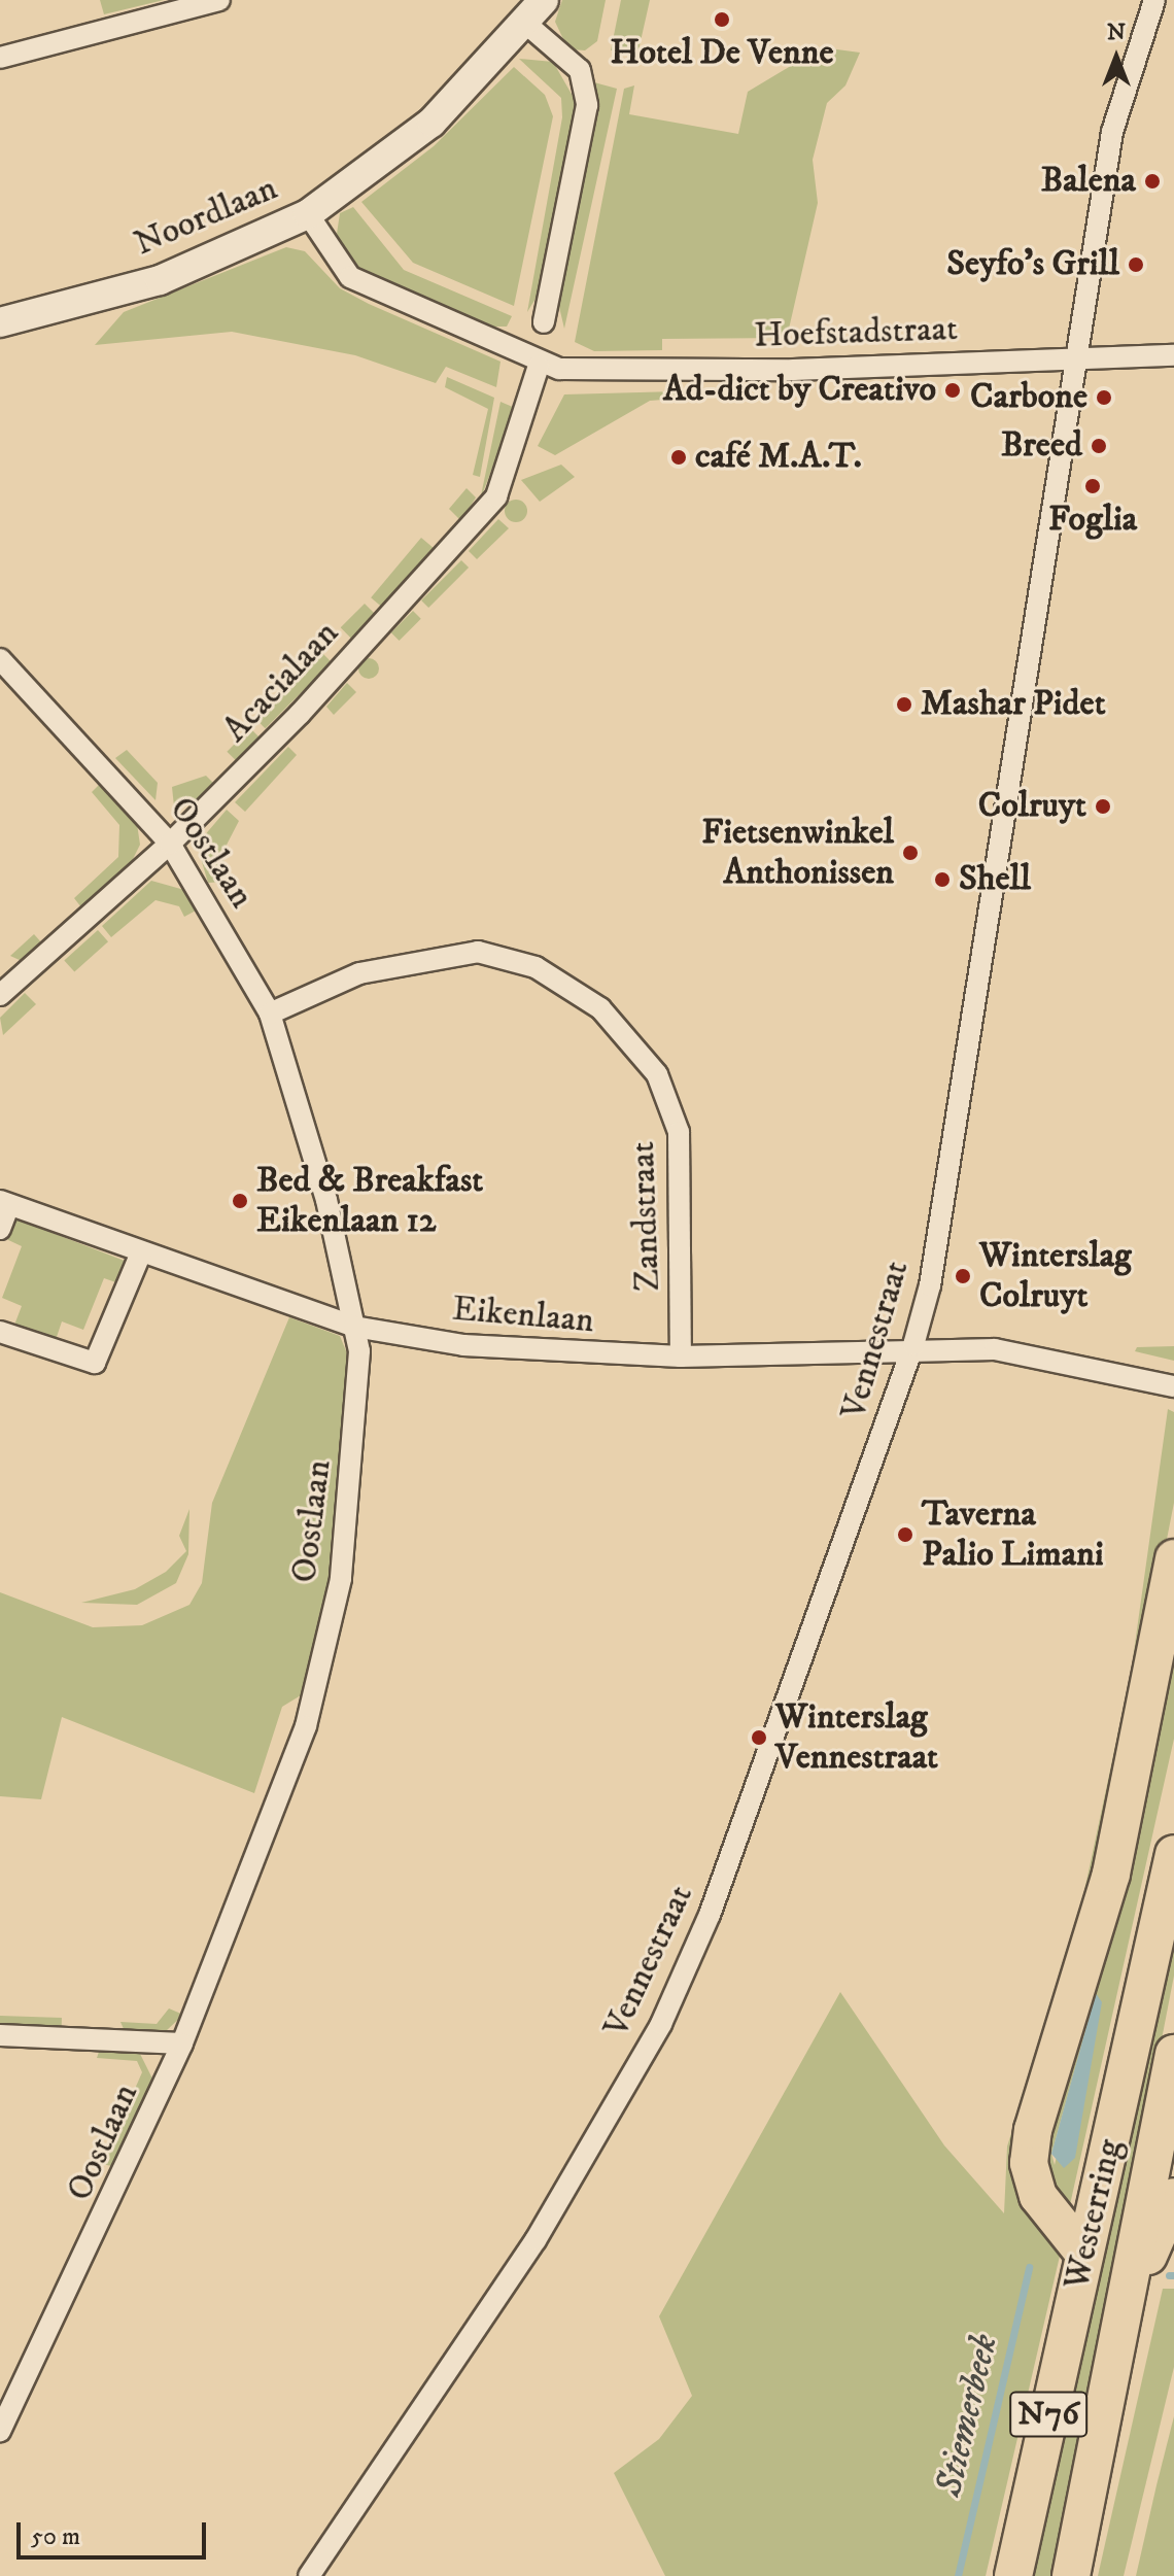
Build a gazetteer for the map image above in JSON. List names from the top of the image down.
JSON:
{
  "streets": {
    "highway": ["Westerring", "N76"],
    "street": [
      "Noordlaan",
      "Hoefstadstraat",
      "Acacialaan",
      "Oostlaan",
      "Zandstraat",
      "Eikenlaan",
      "Vennestraat"
    ]
  },
  "crossings": [
    ["Noordlaan", "Hoefstadstraat"],
    ["Noordlaan", "Acacialaan"],
    ["Hoefstadstraat", "Acacialaan"],
    ["Hoefstadstraat", "Vennestraat"],
    ["Acacialaan", "Oostlaan"],
    ["Oostlaan", "Zandstraat"],
    ["Oostlaan", "Eikenlaan"],
    ["Zandstraat", "Eikenlaan"],
    ["Eikenlaan", "Vennestraat"]
  ],
  "water": ["Stiemerbeek"],
  "places": [
    "Hotel De Venne",
    "Balena",
    "Seyfo's Grill",
    "Ad-dict by Creativo",
    "Carbone",
    "Breed",
    "café M.A.T.",
    "Foglia",
    "Mashar Pidet",
    "Colruyt",
    "Fietsenwinkel Anthonissen",
    "Shell",
    "Bed & Breakfast Eikenlaan 12",
    "Winterslag Colruyt",
    "Taverna Palio Limani",
    "Winterslag Vennestraat"
  ],
  "scale_bar": "50 m",
  "north": "top"
}
